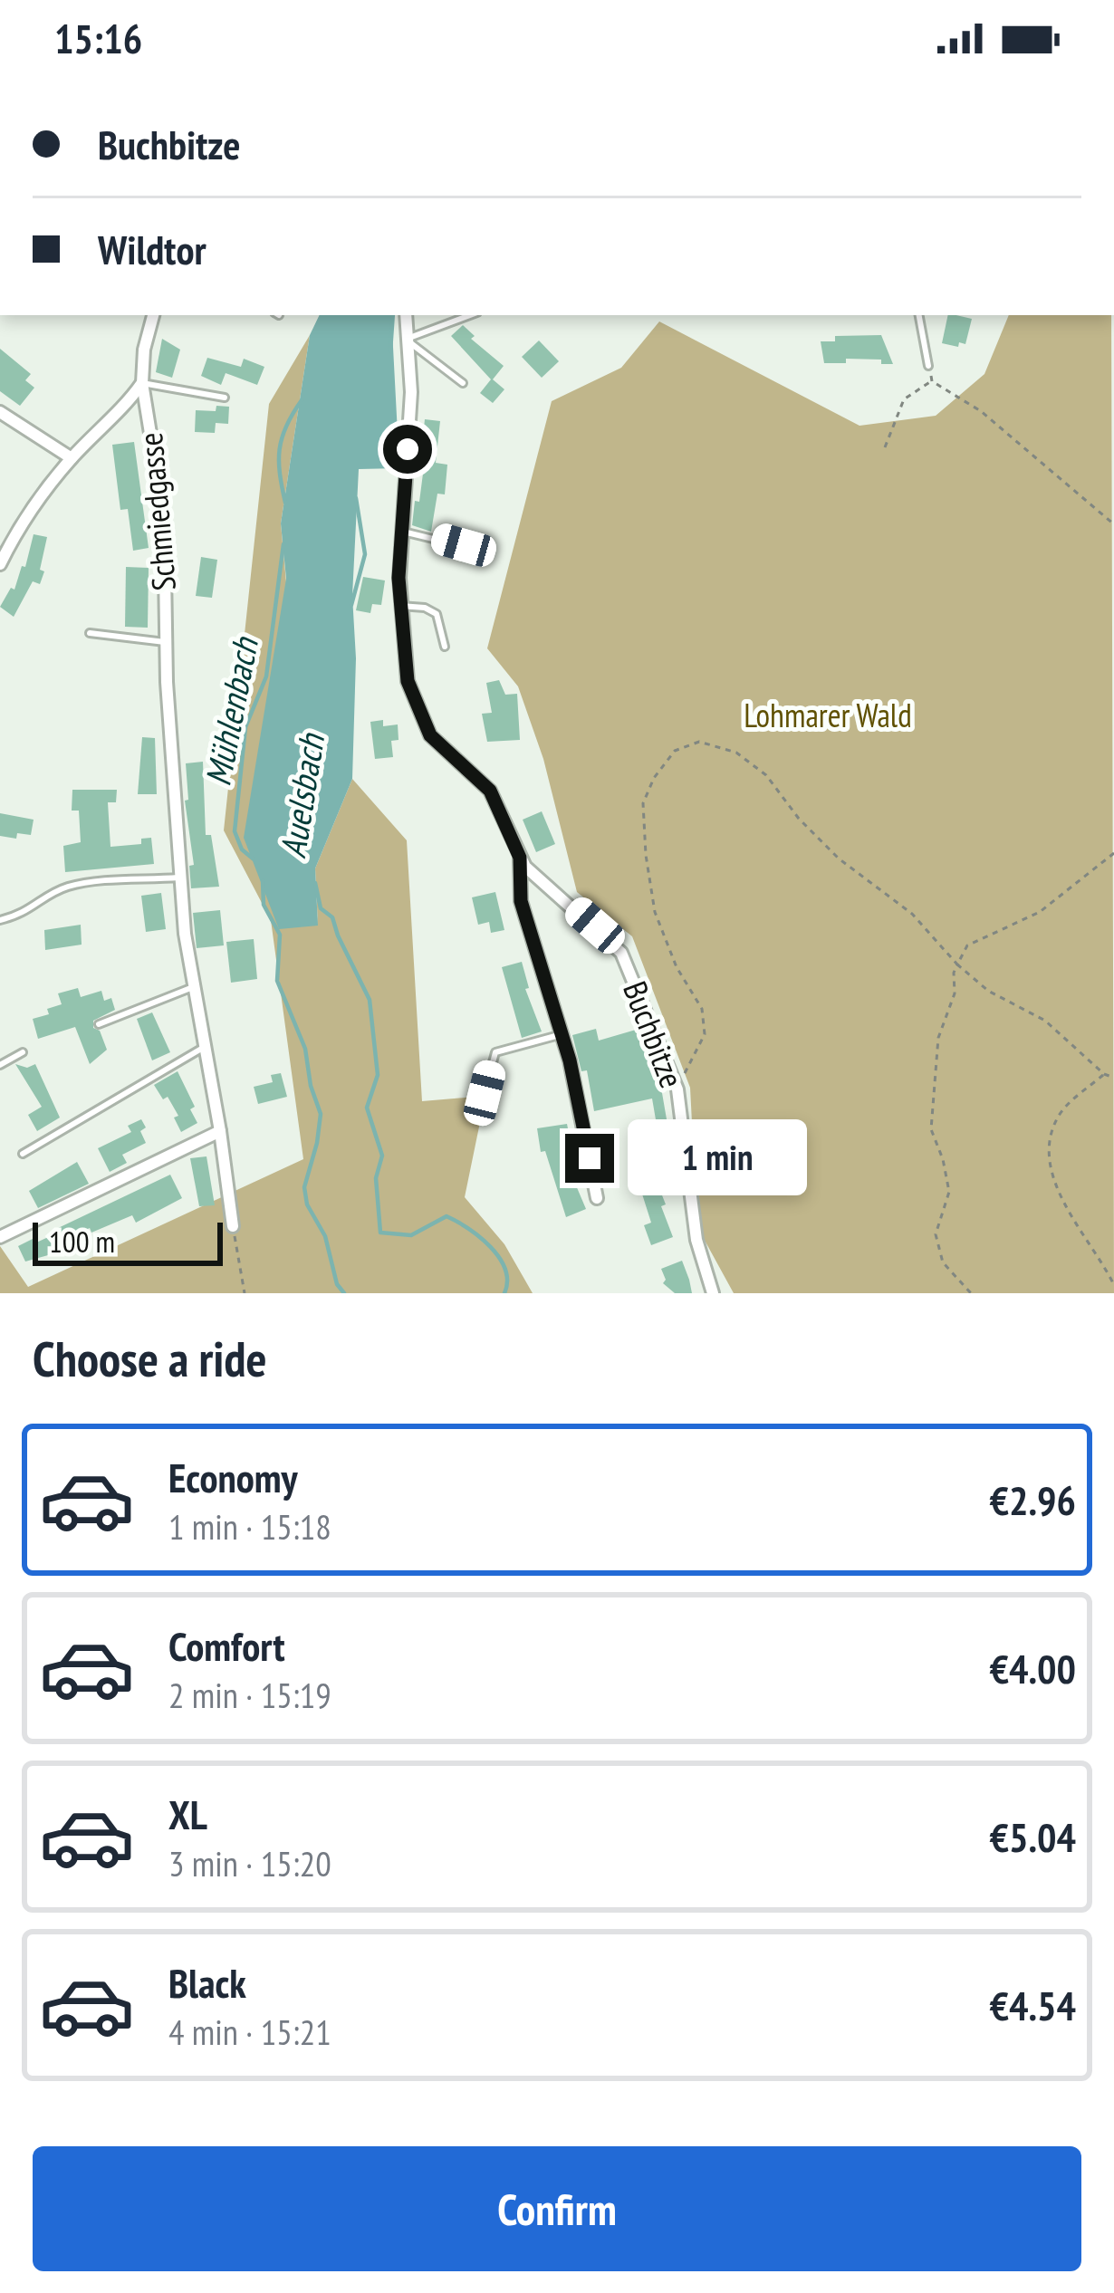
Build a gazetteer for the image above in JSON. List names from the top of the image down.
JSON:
{
  "streets": {
    "street": ["Schmiedgasse", "Buchbitze"]
  },
  "water": ["Mühlenbach", "Auelsbach"],
  "parks": ["Lohmarer Wald"],
  "scale_bar": "100 m",
  "page": {
    "status": "15:16",
    "banner": ["Buchbitze", "Wildtor"],
    "bubble": "1 min",
    "scale": "100 m",
    "heading": "Choose a ride",
    "list": [
      {
        "name": "Economy",
        "note": "1 min · 15:18",
        "value": "€2.96"
      },
      {
        "name": "Comfort",
        "note": "2 min · 15:19",
        "value": "€4.00"
      },
      {
        "name": "XL",
        "note": "3 min · 15:20",
        "value": "€5.04"
      },
      {
        "name": "Black",
        "note": "4 min · 15:21",
        "value": "€4.54"
      }
    ],
    "buttons": "Confirm"
  }
}
